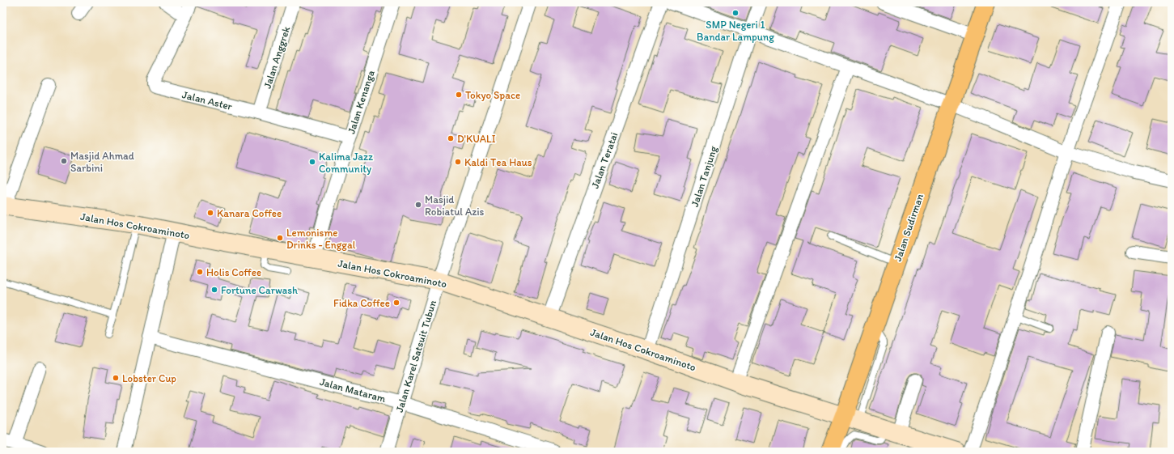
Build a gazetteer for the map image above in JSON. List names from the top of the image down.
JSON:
{
  "streets": {
    "main road": ["Jalan Sudirman"],
    "street": [
      "Jalan Anggrek",
      "Jalan Aster",
      "Jalan Kenanga",
      "Jalan Teratai",
      "Jalan Tanjung",
      "Jalan Hos Cokroaminoto",
      "Jalan Karel Satsuit Tubun",
      "Jalan Mataram"
    ]
  },
  "crossings": [
    ["Jalan Anggrek", "Jalan Aster"],
    ["Jalan Aster", "Jalan Kenanga"],
    ["Jalan Kenanga", "Jalan Hos Cokroaminoto"],
    ["Jalan Teratai", "Jalan Hos Cokroaminoto"],
    ["Jalan Tanjung", "Jalan Hos Cokroaminoto"],
    ["Jalan Hos Cokroaminoto", "Jalan Sudirman"],
    ["Jalan Hos Cokroaminoto", "Jalan Karel Satsuit Tubun"],
    ["Jalan Karel Satsuit Tubun", "Jalan Mataram"]
  ],
  "places": [
    "SMP Negeri 1 Bandar Lampung",
    "Tokyo Space",
    "D'KUALI",
    "Masjid Ahmad Sarbini",
    "Kalima Jazz Community",
    "Kaldi Tea Haus",
    "Masjid Robiatul Azis",
    "Kanara Coffee",
    "Lemonisme Drinks - Enggal",
    "Holis Coffee",
    "Fortune Carwash",
    "Fidka Coffee",
    "Lobster Cup"
  ]
}
